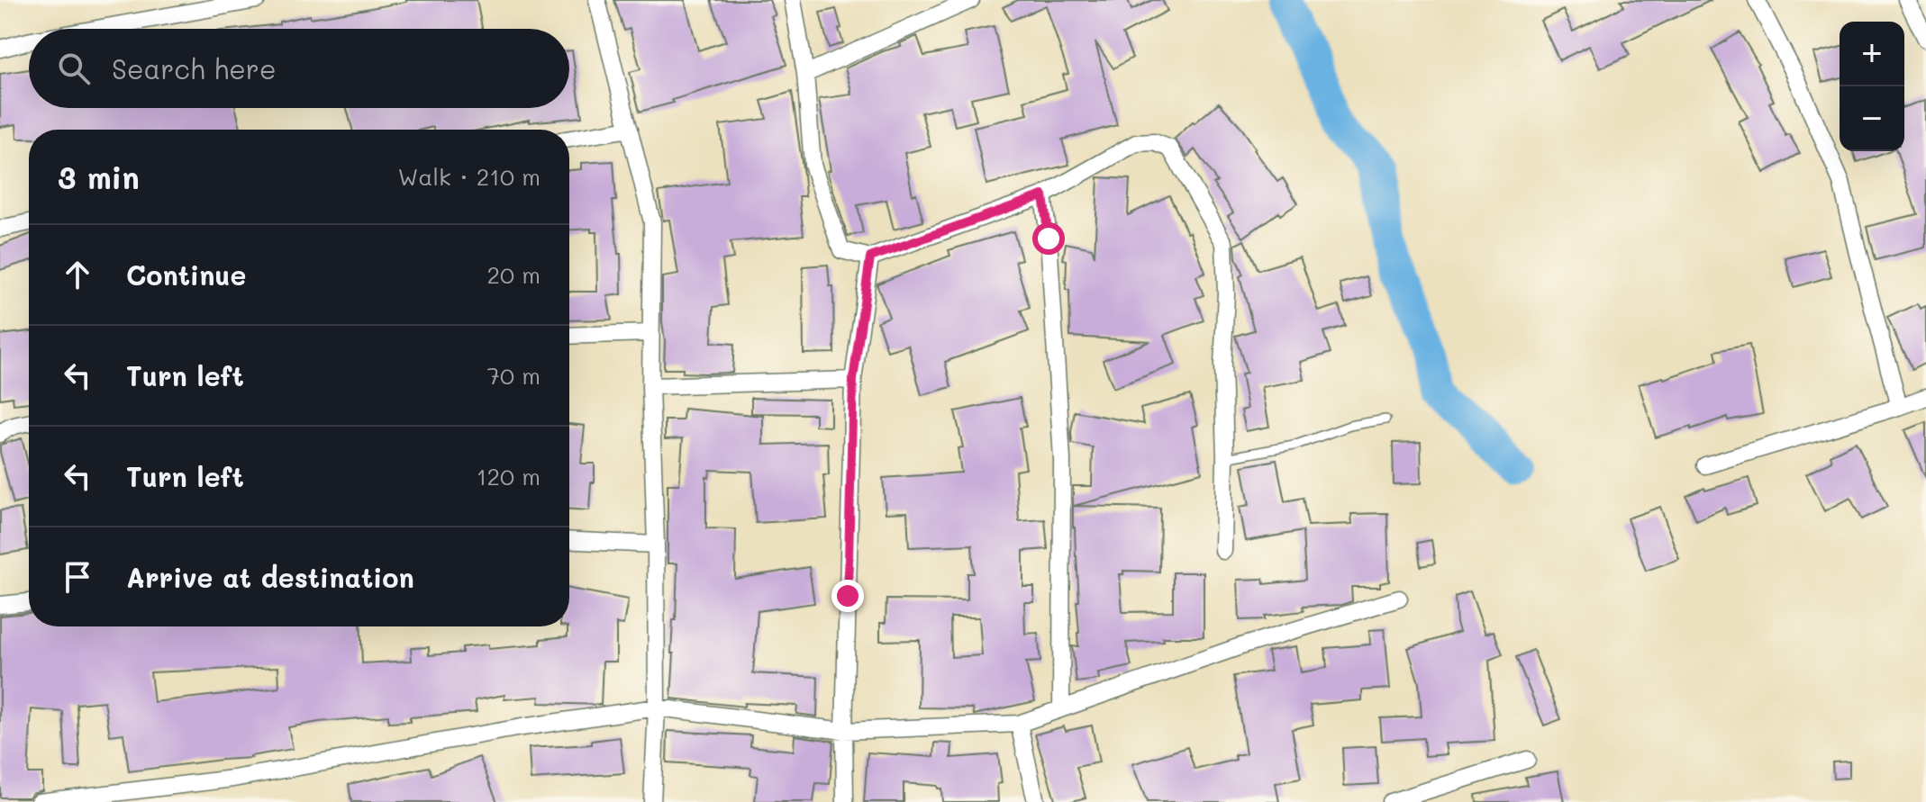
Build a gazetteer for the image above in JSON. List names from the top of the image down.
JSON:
{
  "page": {
    "map_buttons": ["+", "−"],
    "search": "Search here",
    "heading": ["3 min", "Walk · 210 m"],
    "list": [
      ["Continue", "20 m"],
      ["Turn left", "70 m"],
      ["Turn left", "120 m"],
      "Arrive at destination"
    ]
  }
}
